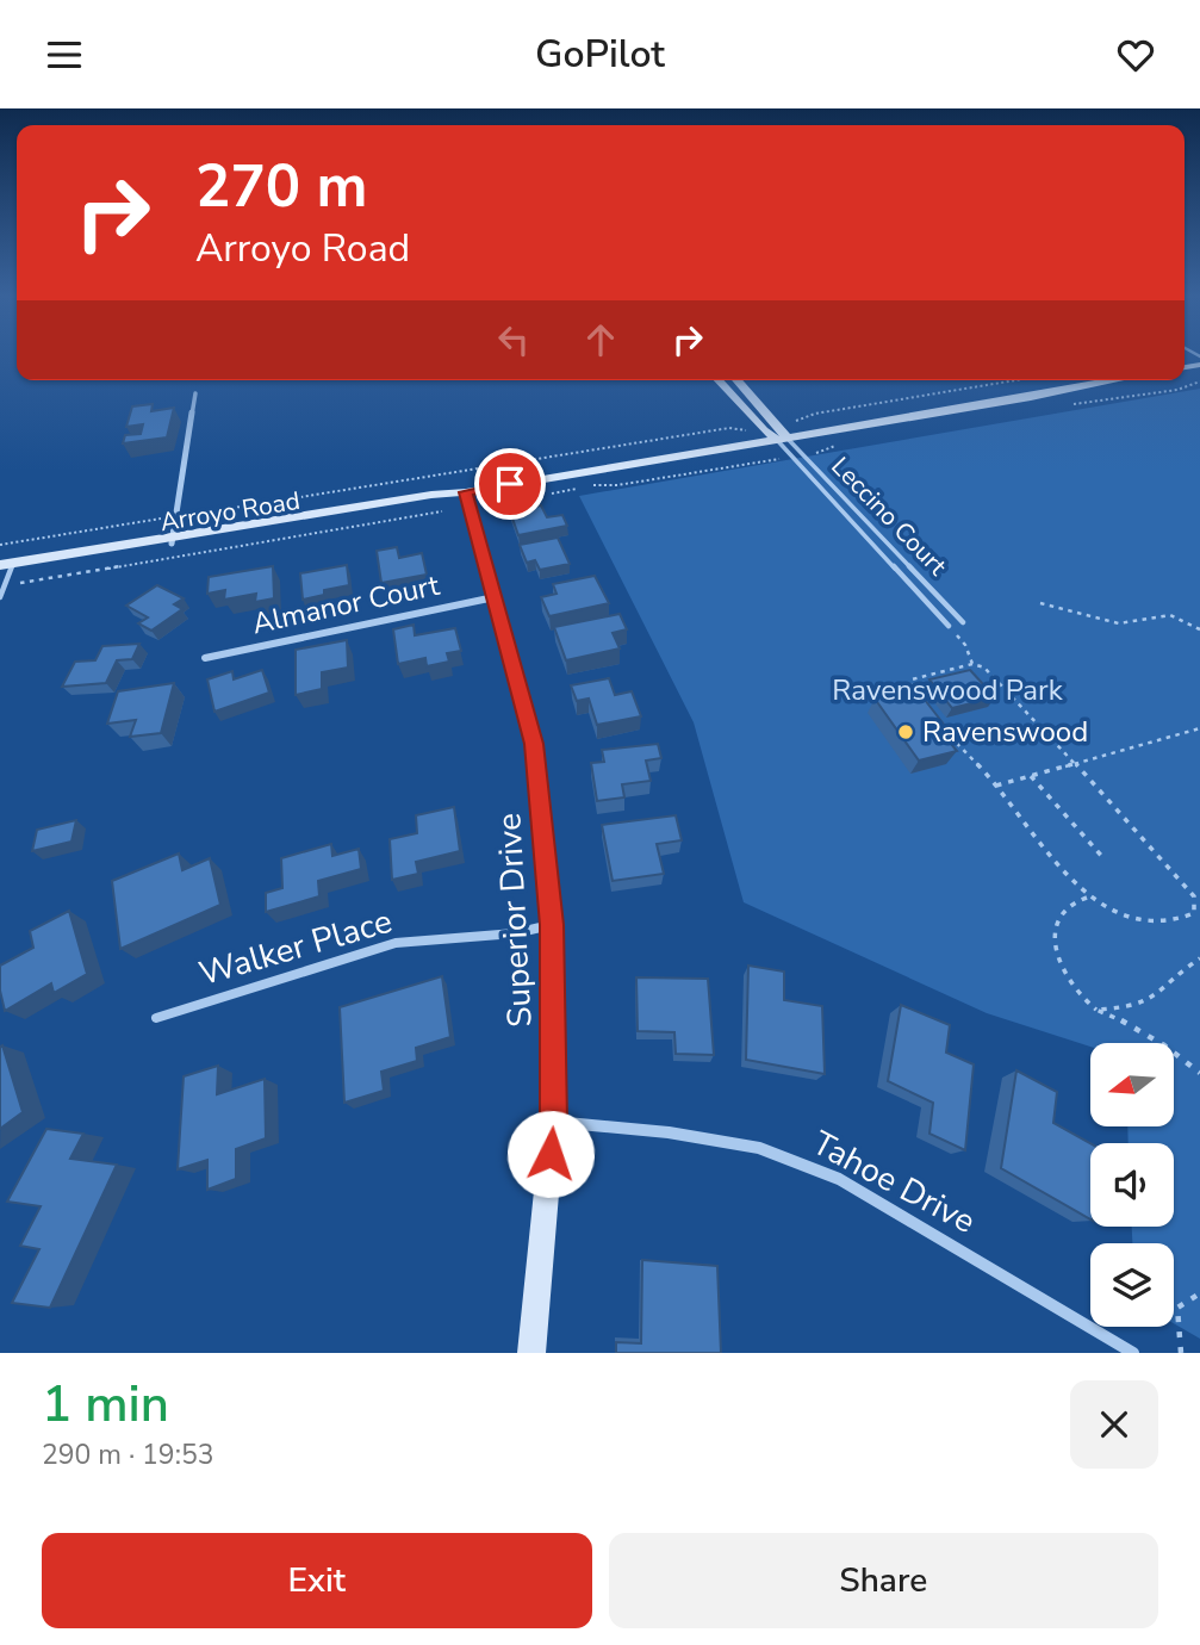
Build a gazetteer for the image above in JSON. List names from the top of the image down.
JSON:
{
  "streets": {
    "street": [
      "Arroyo Road",
      "Almanor Court",
      "Superior Drive",
      "Walker Place",
      "Tahoe Drive"
    ],
    "lane": ["Leccino Court"]
  },
  "crossings": [
    ["Arroyo Road", "Leccino Court"],
    ["Arroyo Road", "Superior Drive"],
    ["Almanor Court", "Superior Drive"],
    ["Superior Drive", "Walker Place"],
    ["Superior Drive", "Tahoe Drive"]
  ],
  "parks": ["Ravenswood Park"],
  "places": ["Ravenswood"],
  "north": "left",
  "page": {
    "header": "GoPilot",
    "turn": ["270 m", "Arroyo Road"],
    "heading": ["1 min", "290 m · 19:53"],
    "buttons": ["Exit", "Share"]
  }
}
